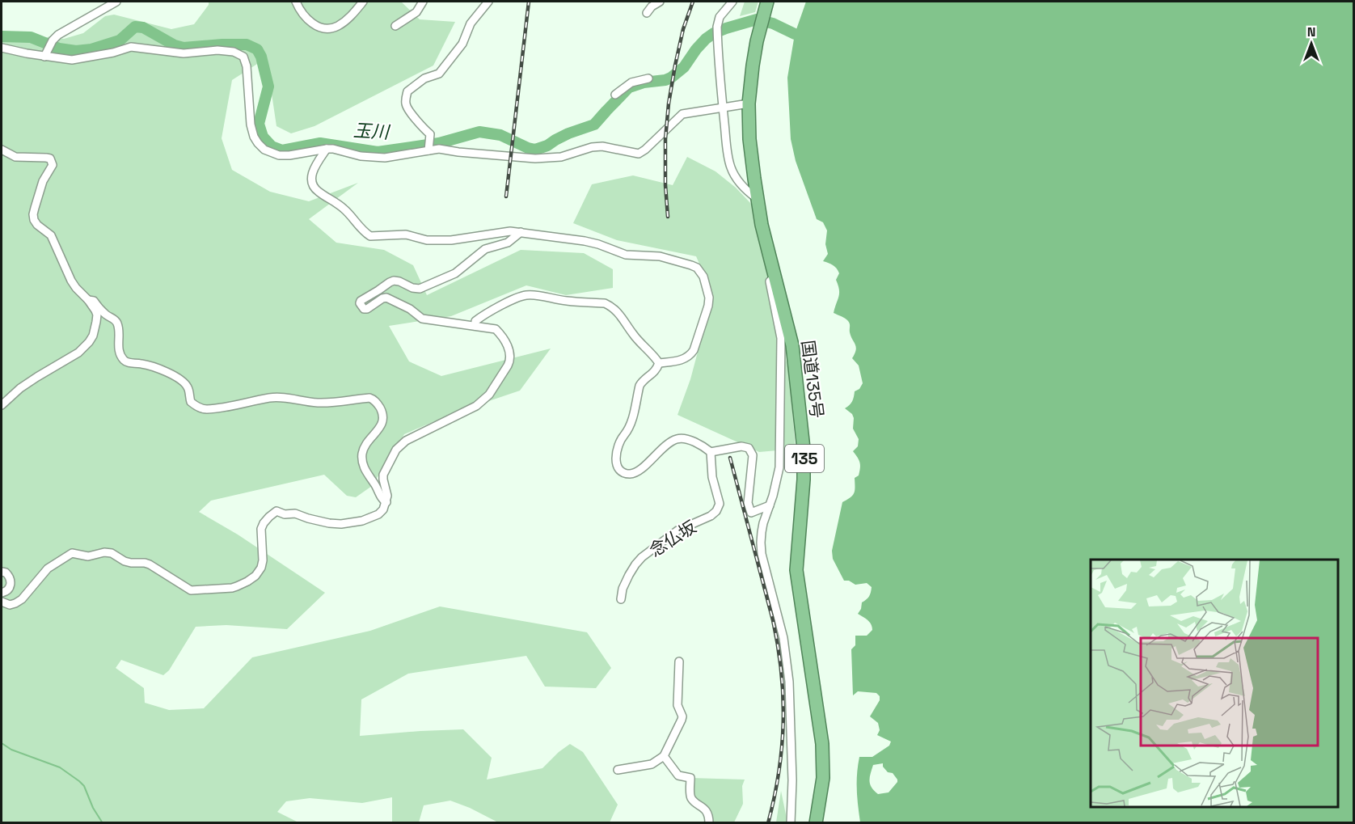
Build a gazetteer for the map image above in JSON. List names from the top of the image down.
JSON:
{
  "streets": {
    "highway": ["国道135号", "135"],
    "street": ["念仏坂"]
  },
  "water": ["玉川"],
  "north": "top"
}
